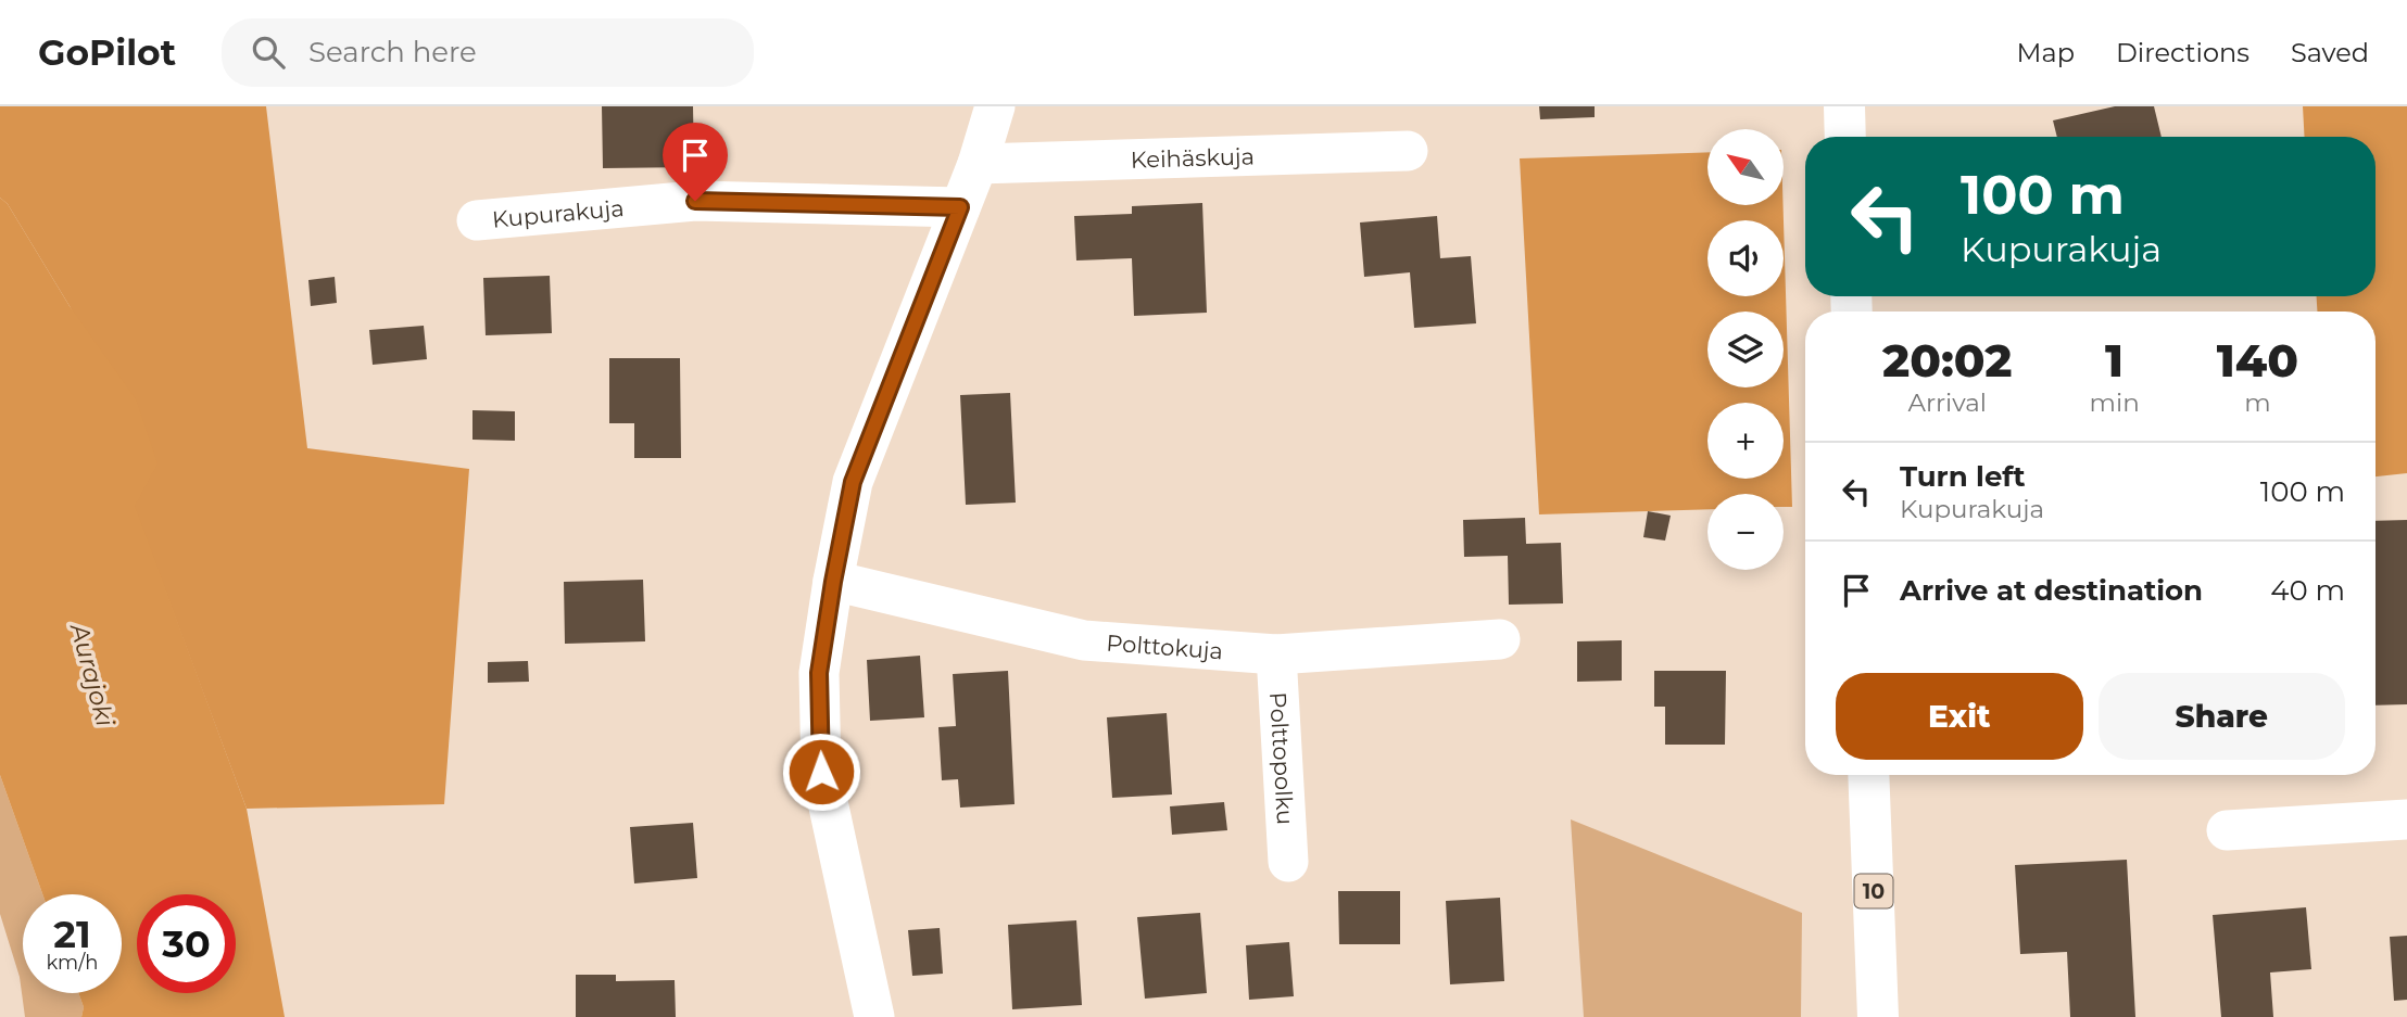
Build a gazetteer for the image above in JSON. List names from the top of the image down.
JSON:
{
  "streets": {
    "highway": ["10"],
    "street": [
      "Keihäskuja",
      "Kupurakuja",
      "Polttokuja",
      "Polttopolku"
    ]
  },
  "crossings": [
    ["Polttokuja", "Polttopolku"]
  ],
  "water": ["Aurajoki"],
  "north": "top left",
  "page": {
    "header": "GoPilot",
    "search": "Search here",
    "nav": ["Map", "Directions", "Saved"],
    "map_buttons": ["+", "−"],
    "turn": ["100 m", "Kupurakuja"],
    "eta": [
      "20:02",
      "Arrival",
      "1",
      "min",
      "140",
      "m"
    ],
    "list": [
      {
        "name": "Turn left",
        "note": "Kupurakuja",
        "value": "100 m"
      },
      {
        "name": "Arrive at destination",
        "value": "40 m"
      }
    ],
    "buttons": ["Exit", "Share"],
    "speed": "21 km/h",
    "limit": "30"
  }
}
